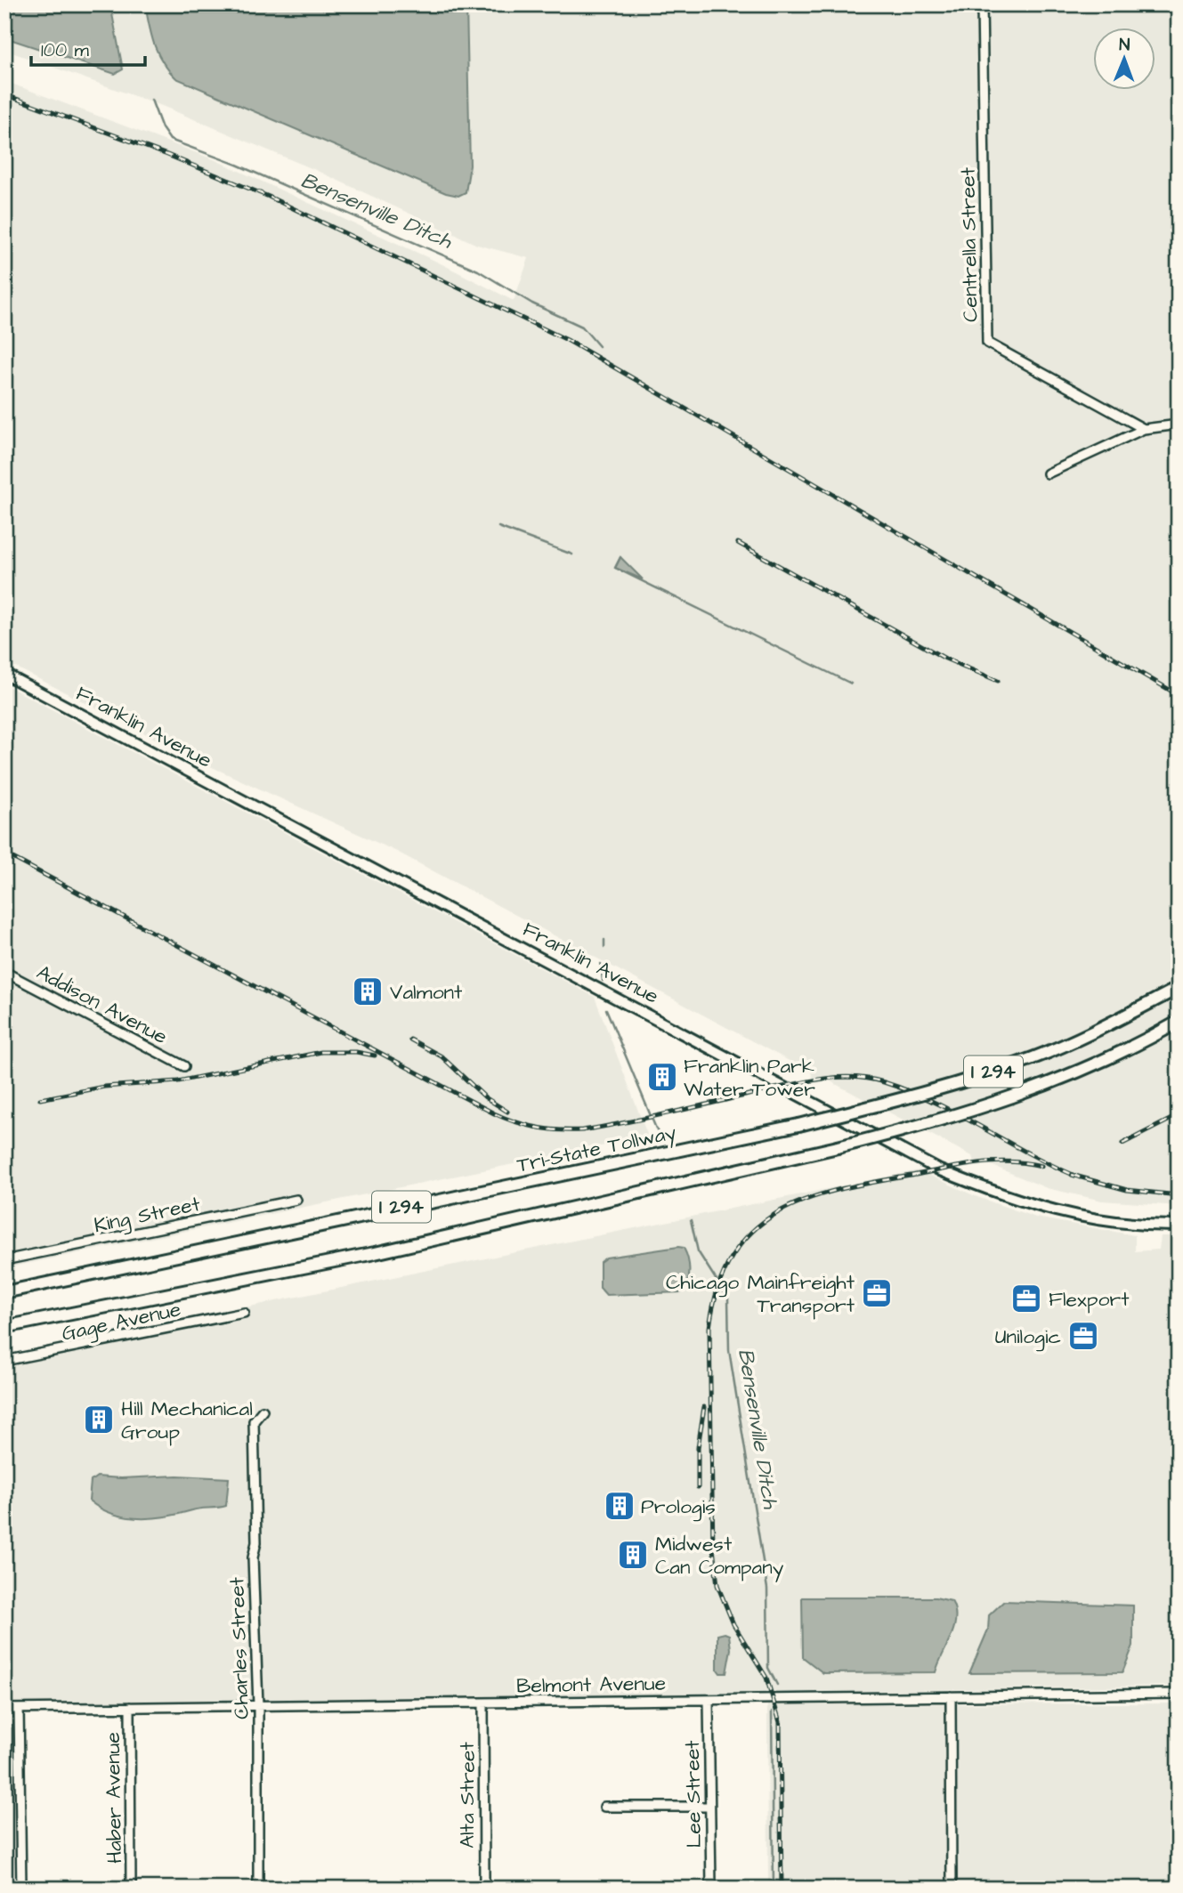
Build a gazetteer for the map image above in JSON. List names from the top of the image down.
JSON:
{
  "streets": {
    "highway": ["I 294", "Tri-State Tollway"],
    "main road": ["Franklin Avenue"],
    "street": [
      "Centrella Street",
      "Addison Avenue",
      "King Street",
      "Gage Avenue",
      "Charles Street",
      "Belmont Avenue",
      "Lee Street",
      "Alta Street",
      "Haber Avenue"
    ]
  },
  "crossings": [
    ["Charles Street", "Belmont Avenue"],
    ["Belmont Avenue", "Lee Street"],
    ["Belmont Avenue", "Alta Street"],
    ["Belmont Avenue", "Haber Avenue"]
  ],
  "water": ["Bensenville Ditch"],
  "places": {
    "building": [
      "Valmont",
      "Franklin Park Water Tower",
      "Hill Mechanical Group",
      "Prologis",
      "Midwest Can Company"
    ],
    "office": ["Chicago Mainfreight Transport", "Flexport", "Unilogic"]
  },
  "scale_bar": "100 m",
  "north": "top"
}
